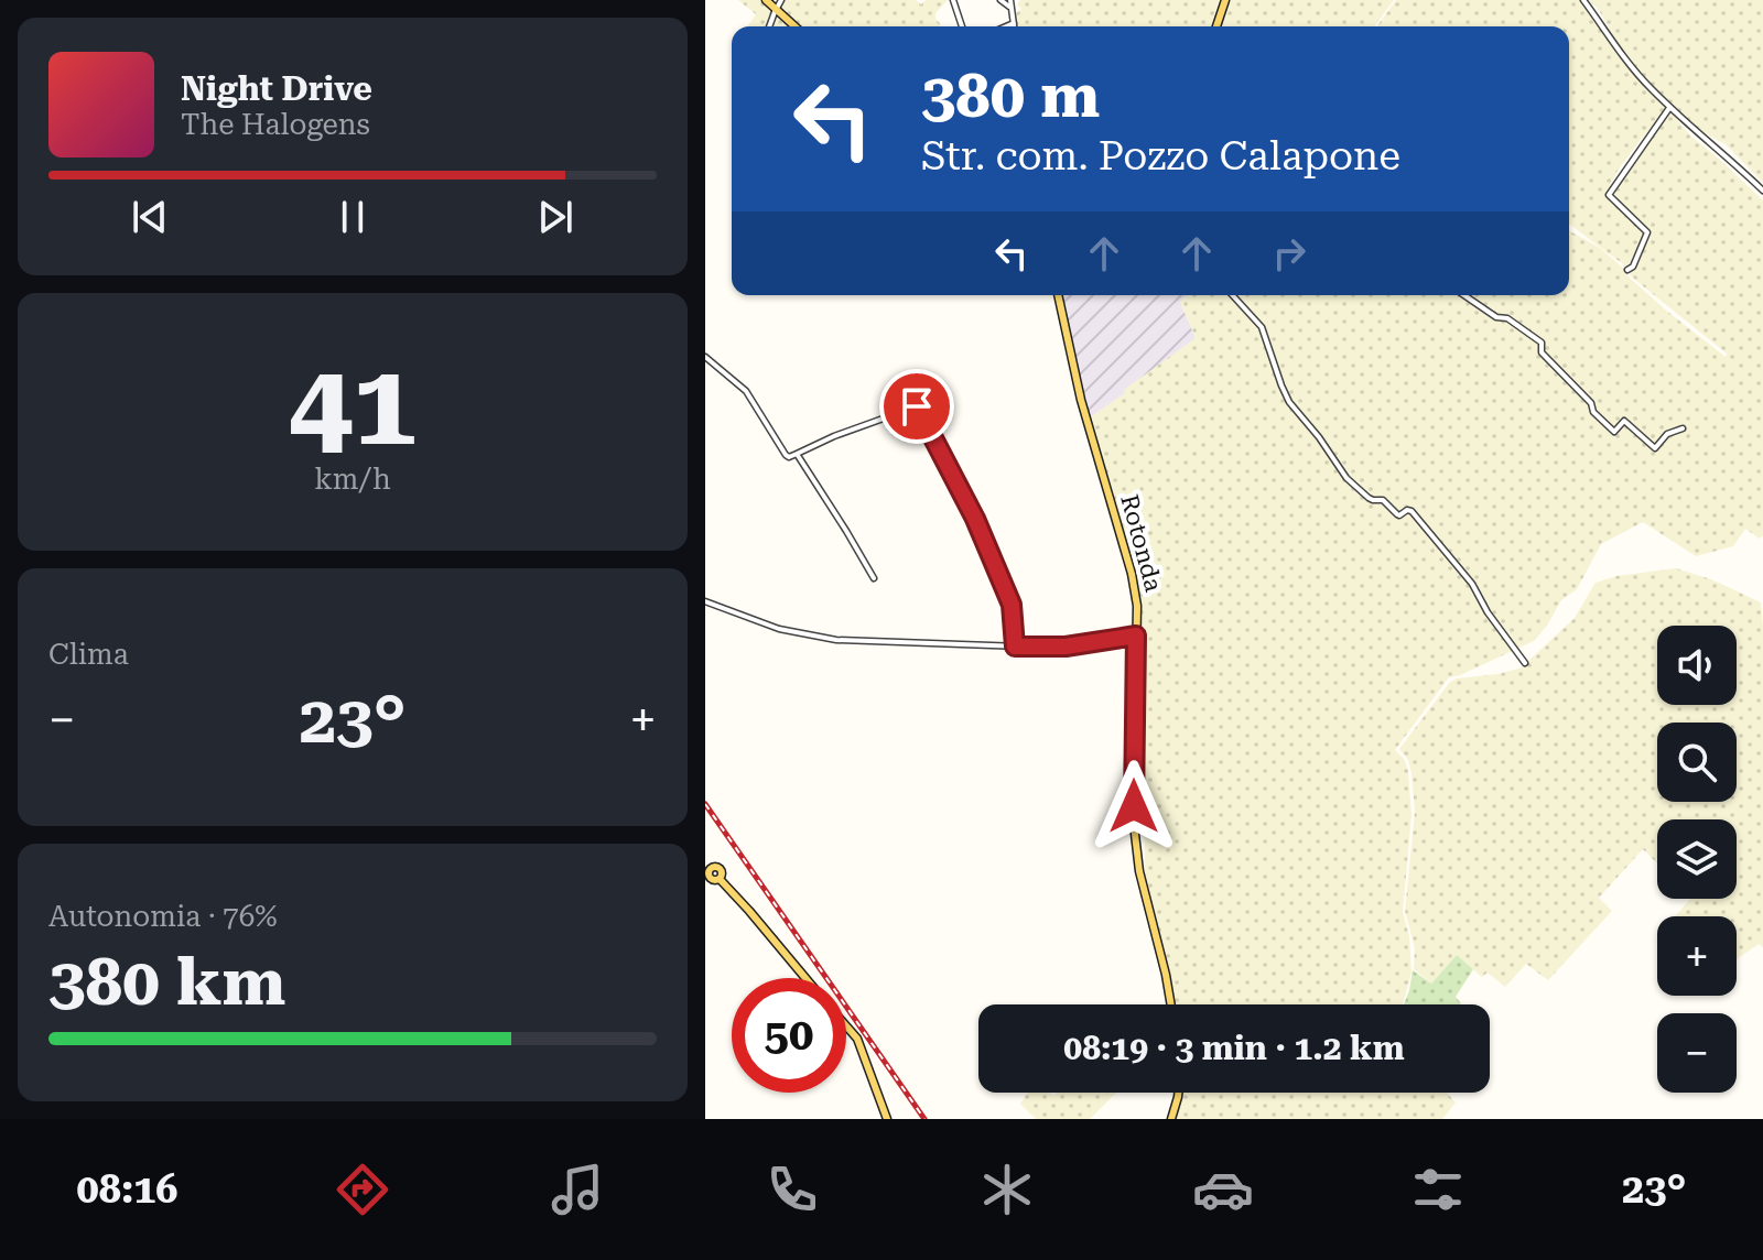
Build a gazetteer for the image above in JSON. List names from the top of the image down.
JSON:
{
  "streets": {
    "main road": ["Rotonda"]
  },
  "page": {
    "turn": ["380 m", "Str. com. Pozzo Calapone"],
    "song": ["Night Drive", "The Halogens"],
    "tile": [
      ["41", "km/h"],
      "Clima",
      ["Autonomia · 76%", "380 km"]
    ],
    "map_buttons": ["+", "−"],
    "heat": ["−", "23°", "+"],
    "limit": "50",
    "trip": "08:19 · 3 min · 1.2 km",
    "tabs": ["08:16", "23°"]
  }
}
